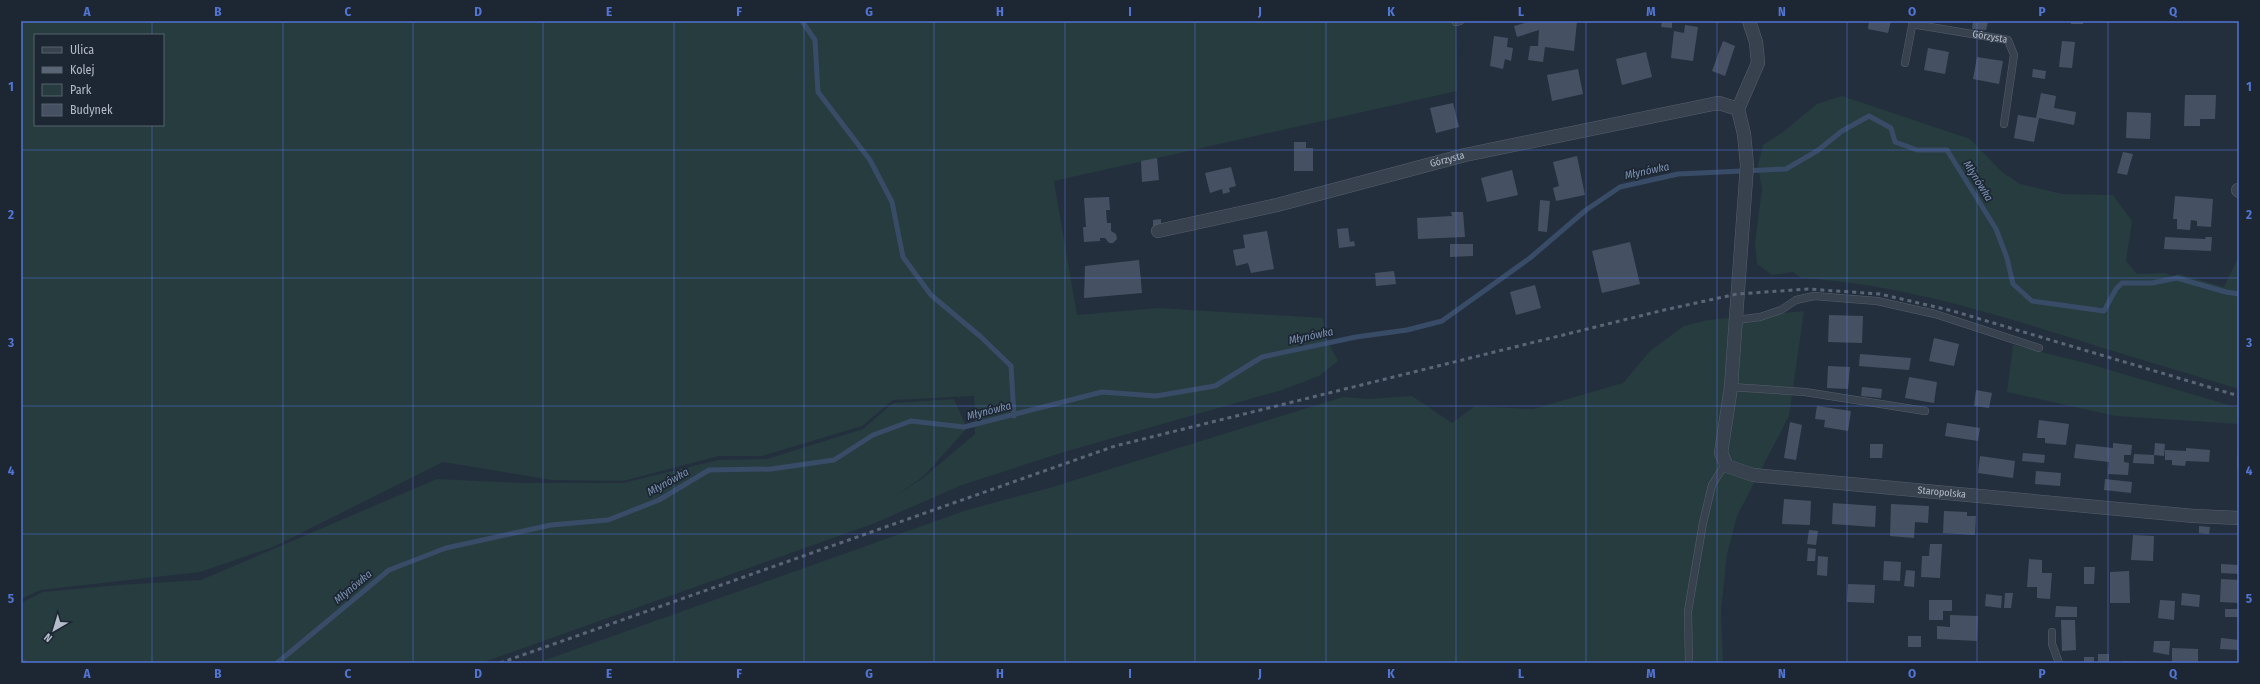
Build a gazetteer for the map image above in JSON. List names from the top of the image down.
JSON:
{
  "streets": {
    "street": ["Górzysta", "Staropolska"]
  },
  "water": ["Młynówka"],
  "legend": [
    "Ulica",
    "Kolej",
    "Park",
    "Budynek"
  ],
  "north": "bottom left",
  "grid": {
    "columns": [
      "A",
      "B",
      "C",
      "D",
      "E",
      "F",
      "G",
      "H",
      "I",
      "J",
      "K",
      "L",
      "M",
      "N",
      "O",
      "P",
      "Q"
    ],
    "rows": [
      "1",
      "2",
      "3",
      "4",
      "5"
    ]
  }
}
